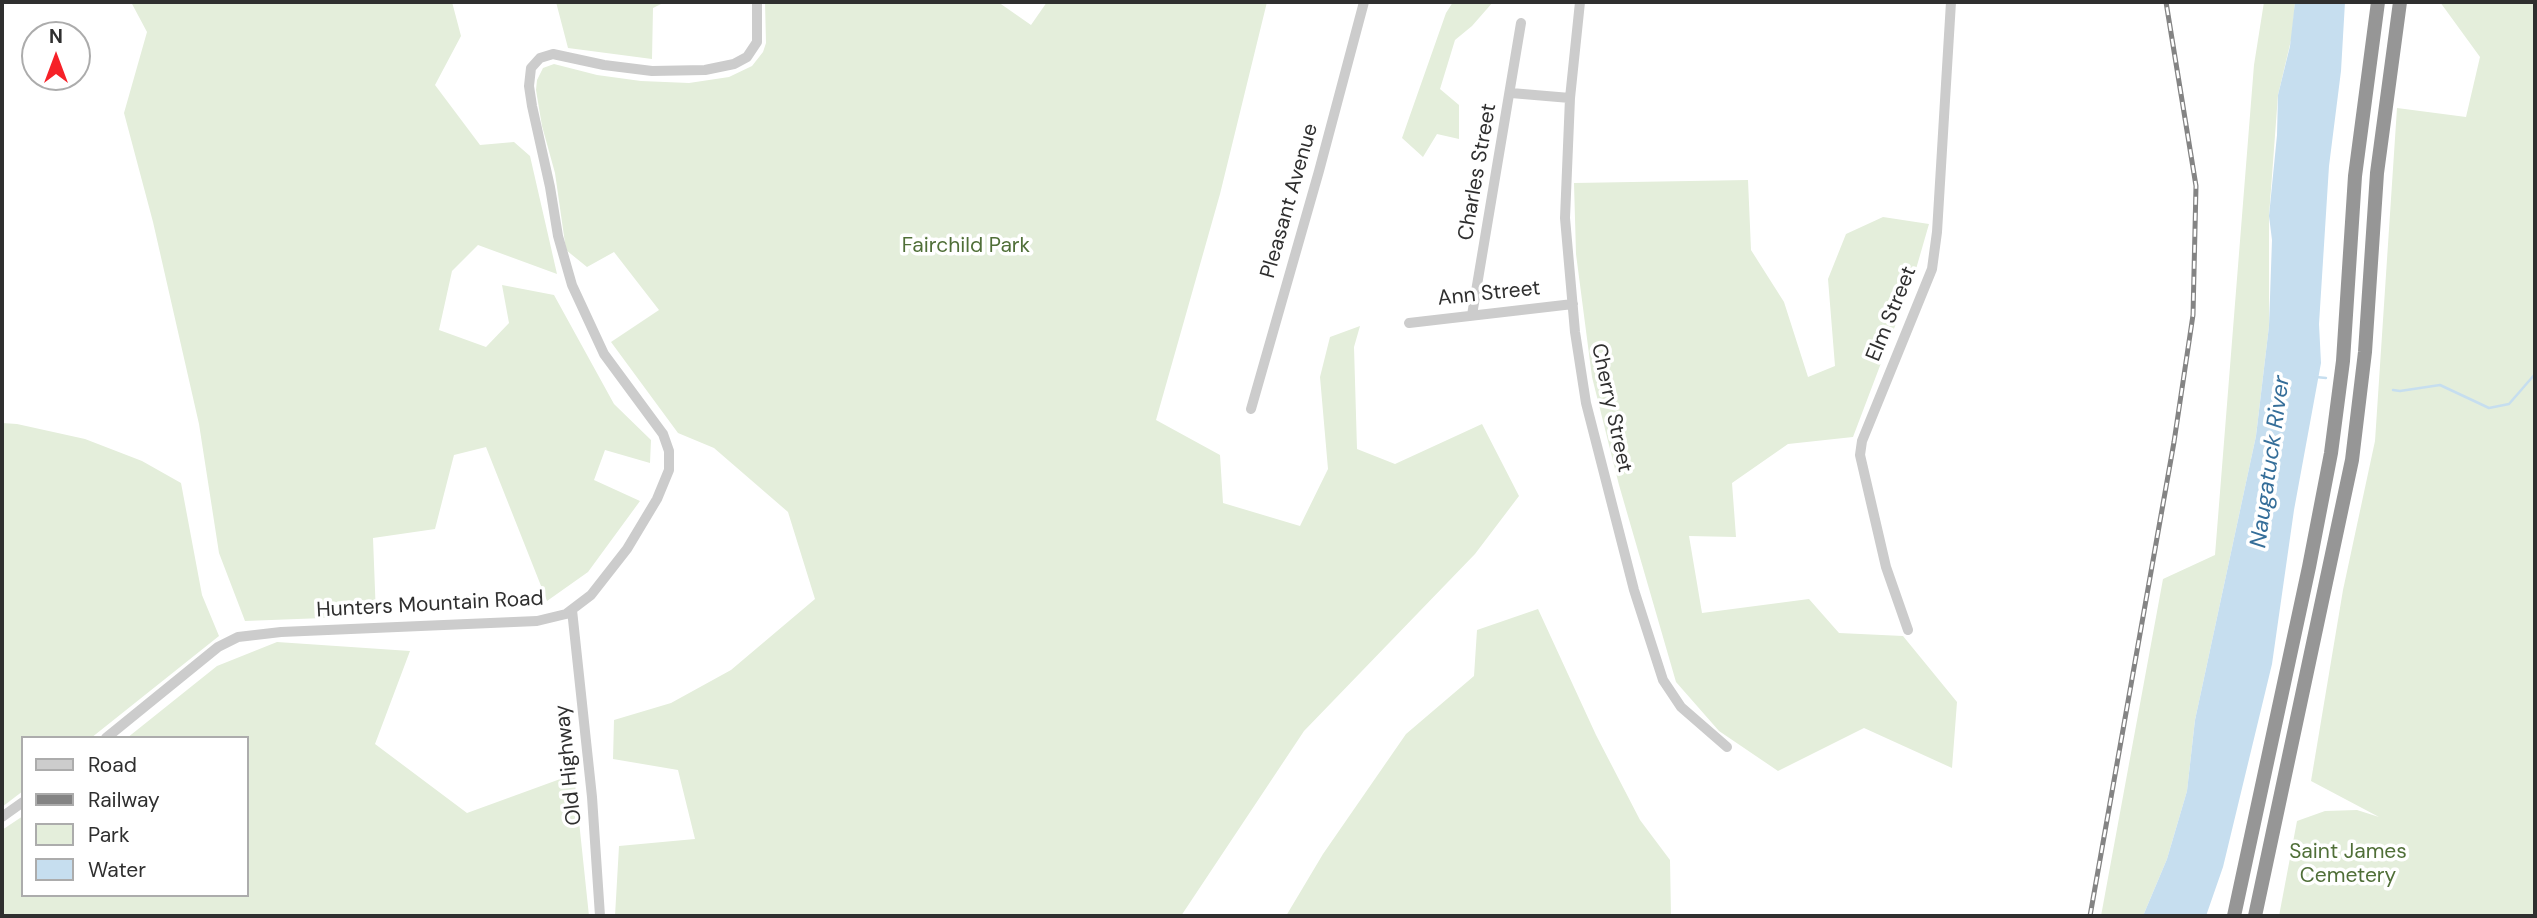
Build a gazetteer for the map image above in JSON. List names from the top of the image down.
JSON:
{
  "streets": {
    "street": [
      "Charles Street",
      "Pleasant Avenue",
      "Ann Street",
      "Elm Street",
      "Cherry Street",
      "Hunters Mountain Road",
      "Old Highway"
    ]
  },
  "crossings": [
    ["Charles Street", "Ann Street"],
    ["Charles Street", "Cherry Street"],
    ["Ann Street", "Cherry Street"],
    ["Hunters Mountain Road", "Old Highway"]
  ],
  "water": ["Naugatuck River"],
  "parks": ["Fairchild Park", "Saint James Cemetery"],
  "legend": [
    "Road",
    "Railway",
    "Park",
    "Water"
  ],
  "north": "top"
}
